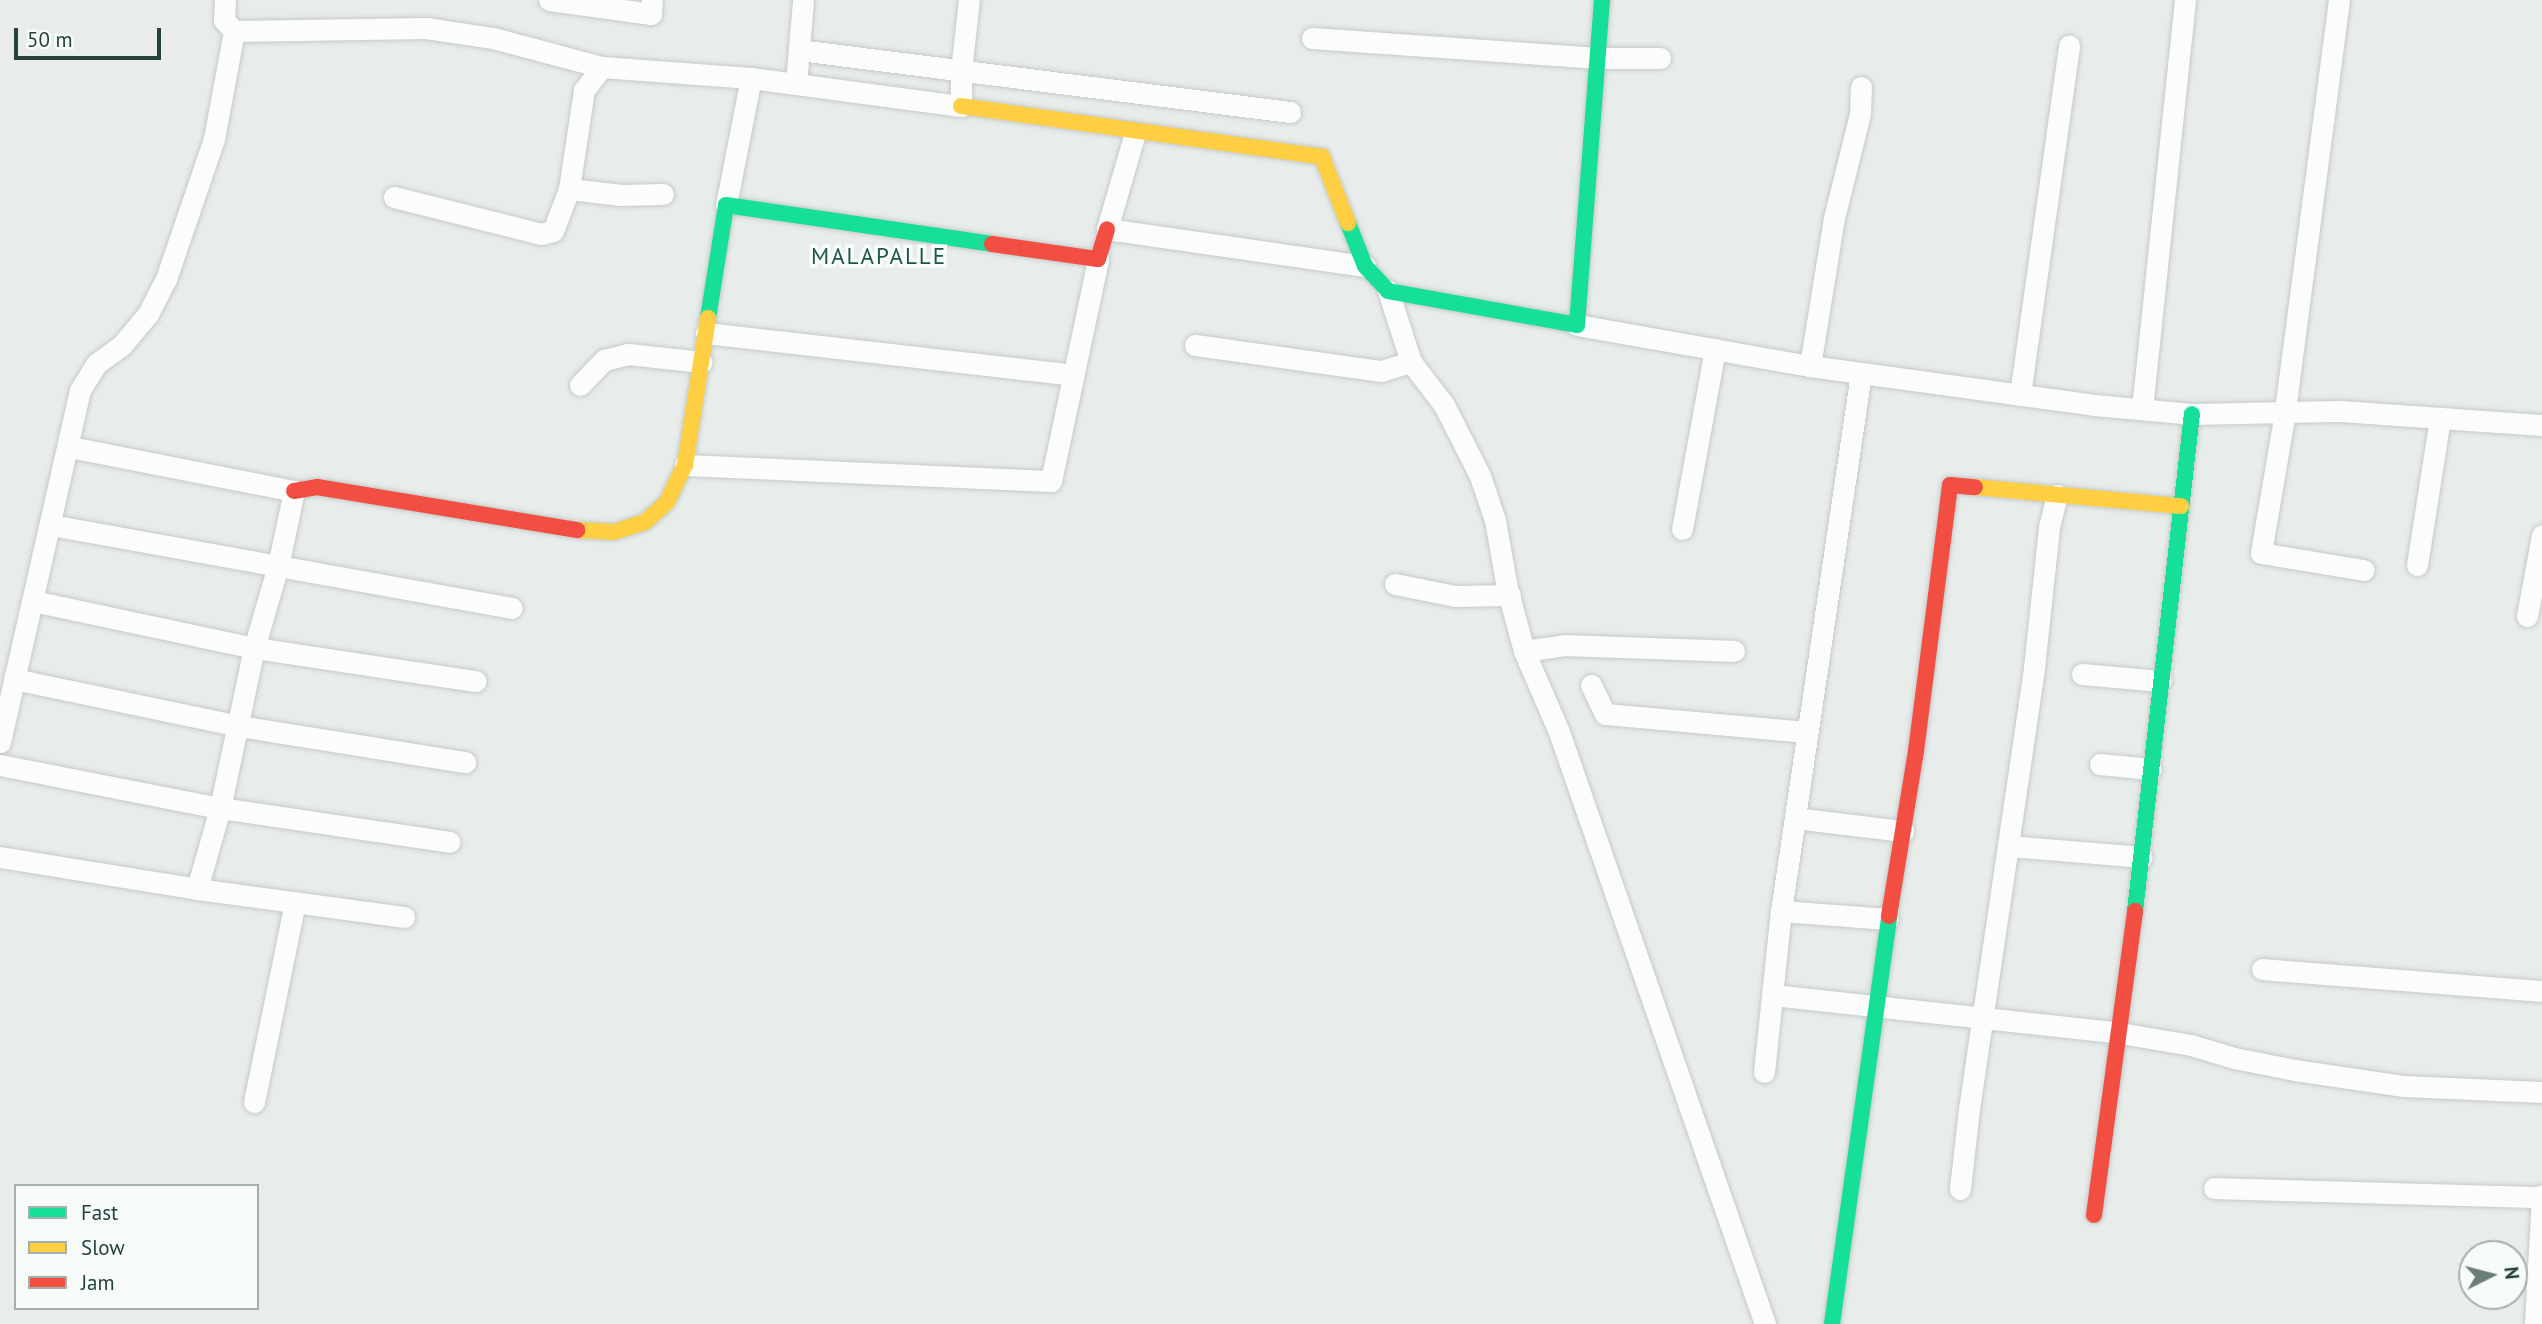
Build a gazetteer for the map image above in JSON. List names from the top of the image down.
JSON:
{
  "districts": ["MALAPALLE"],
  "legend": ["Fast", "Slow", "Jam"],
  "scale_bar": "50 m",
  "north": "right"
}
